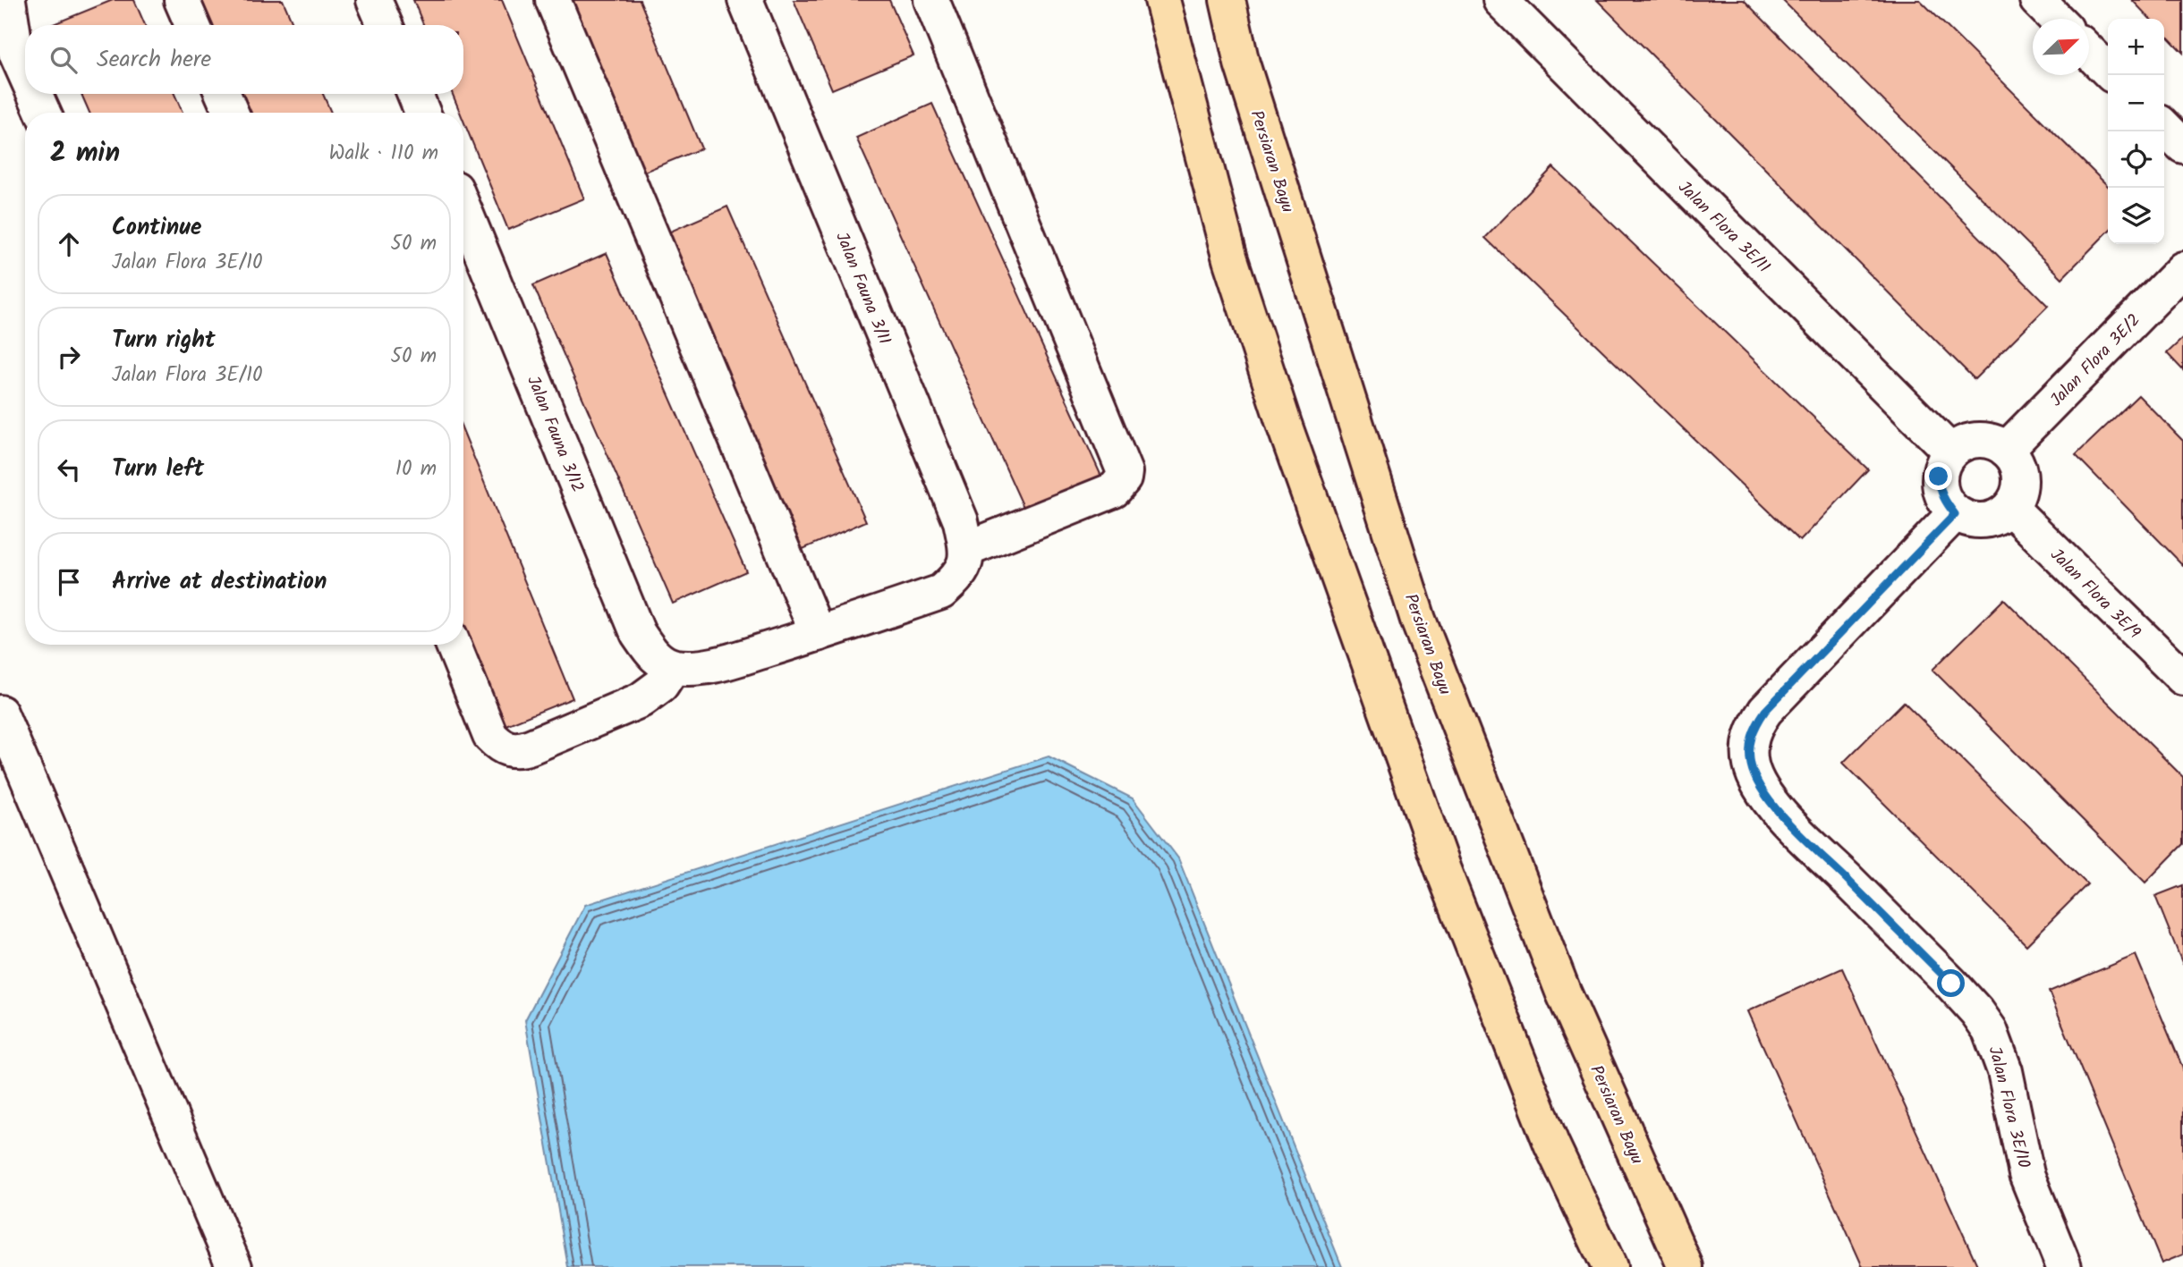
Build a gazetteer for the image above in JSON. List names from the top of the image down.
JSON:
{
  "streets": {
    "main road": ["Persiaran Bayu"],
    "street": [
      "Jalan Flora 3E/11",
      "Jalan Fauna 3/11",
      "Jalan Flora 3E/2",
      "Jalan Fauna 3/12",
      "Jalan Flora 3E/9",
      "Jalan Flora 3E/10"
    ]
  },
  "crossings": [
    ["Jalan Flora 3E/11", "Jalan Flora 3E/2"],
    ["Jalan Flora 3E/11", "Jalan Flora 3E/9"],
    ["Jalan Flora 3E/11", "Jalan Flora 3E/10"],
    ["Jalan Flora 3E/2", "Jalan Flora 3E/9"],
    ["Jalan Flora 3E/2", "Jalan Flora 3E/10"],
    ["Jalan Flora 3E/9", "Jalan Flora 3E/10"]
  ],
  "north": "top right",
  "page": {
    "map_buttons": ["+", "−"],
    "search": "Search here",
    "heading": ["2 min", "Walk · 110 m"],
    "list": [
      ["Continue", "Jalan Flora 3E/10", "50 m"],
      ["Turn right", "Jalan Flora 3E/10", "50 m"],
      ["Turn left", "10 m"],
      "Arrive at destination"
    ]
  }
}
